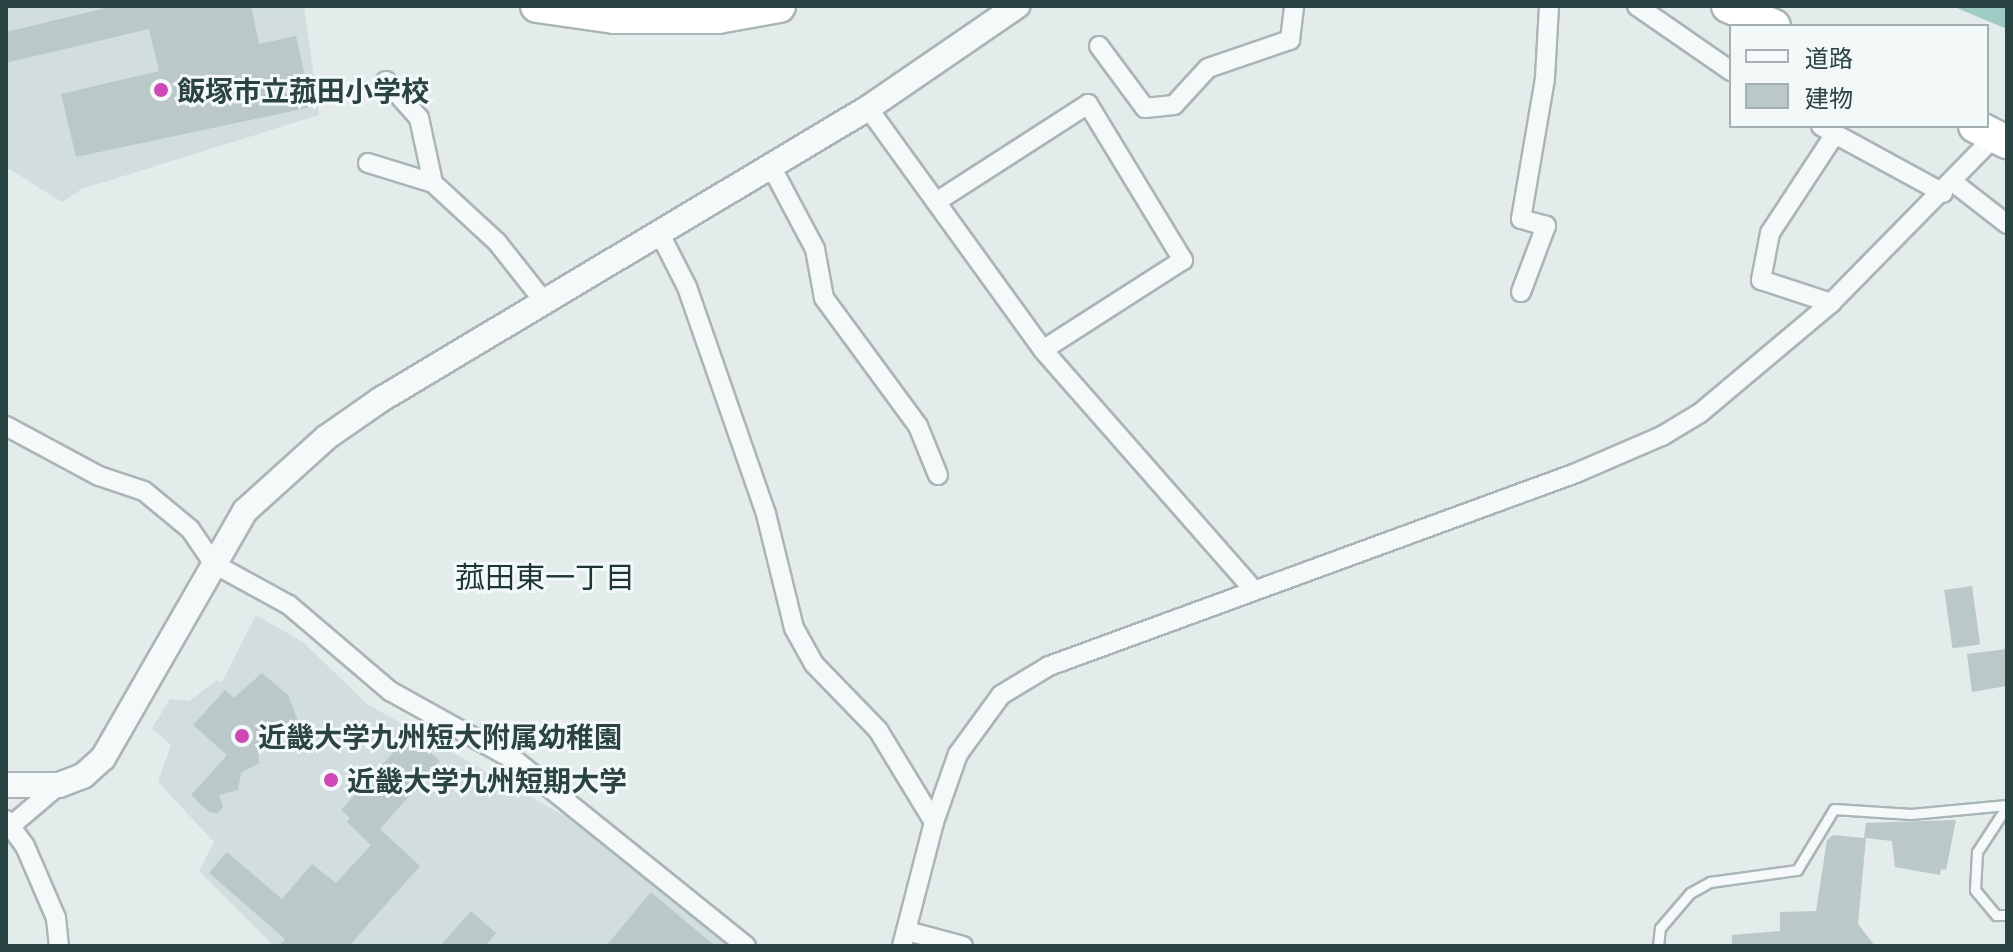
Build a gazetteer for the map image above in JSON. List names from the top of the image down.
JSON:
{
  "districts": ["菰田東一丁目"],
  "places": ["飯塚市立菰田小学校", "近畿大学九州短大附属幼稚園", "近畿大学九州短期大学"],
  "legend": ["道路", "建物"]
}
